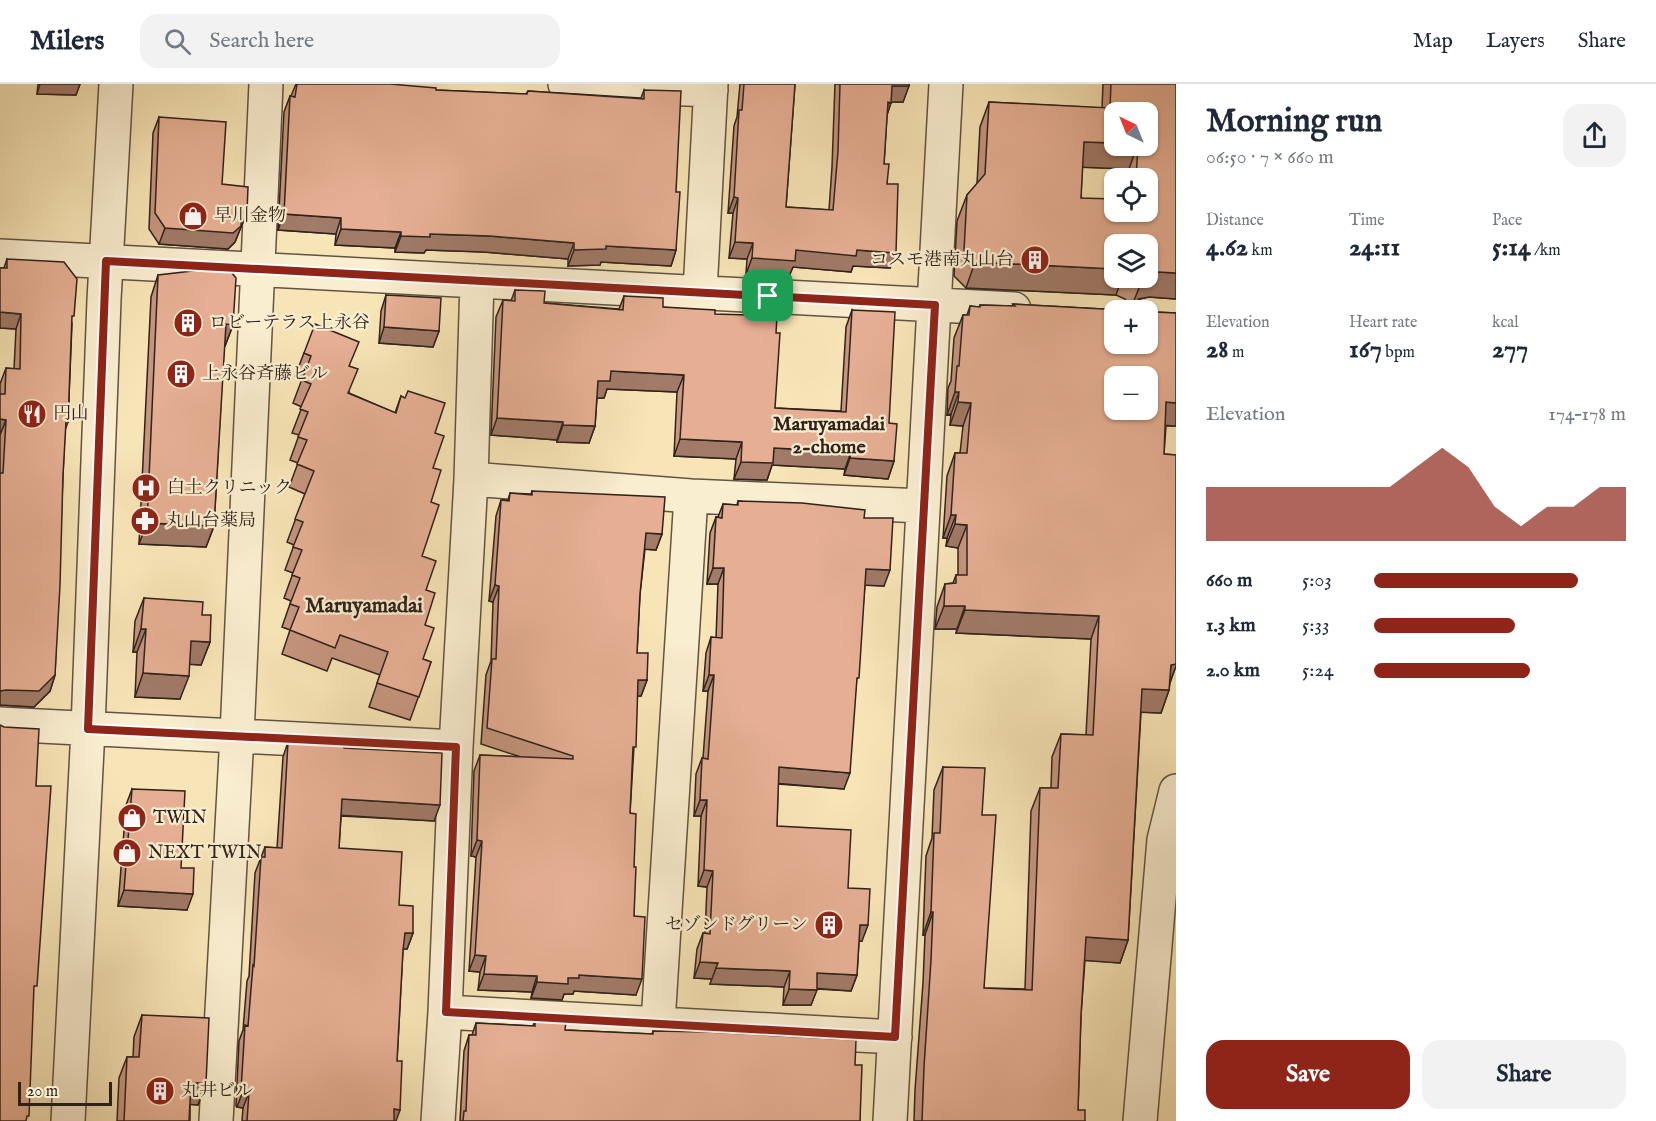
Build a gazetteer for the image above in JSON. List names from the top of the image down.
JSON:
{
  "districts": ["Maruyamadai 2-chome", "Maruyamadai"],
  "places": {
    "shop": ["早川金物", "TWIN", "NEXT TWIN"],
    "building": [
      "コスモ港南丸山台",
      "ロビーテラス上永谷",
      "上永谷斉藤ビル",
      "セゾンドグリーン",
      "丸井ビル"
    ],
    "restaurant": ["円山"],
    "hospital": ["白土クリニック"],
    "pharmacy": ["丸山台薬局"]
  },
  "scale_bar": "20 m",
  "north": "top left",
  "page": {
    "header": "Milers",
    "search": "Search here",
    "nav": ["Map", "Layers", "Share"],
    "heading": ["Morning run", "06:50 · 7 × 660 m"],
    "map_buttons": ["+", "−"],
    "stats": [
      ["Distance", "4.62 km"],
      ["Time", "24:11"],
      ["Pace", "5:14 /km"],
      ["Elevation", "28 m"],
      ["Heart rate", "167 bpm"],
      ["kcal", "277"]
    ],
    "chart": ["Elevation", "174–178 m"],
    "list": [
      {
        "name": "660 m",
        "note": "5:03"
      },
      {
        "name": "1.3 km",
        "note": "5:33"
      },
      {
        "name": "2.0 km",
        "note": "5:24"
      }
    ],
    "buttons": ["Save", "Share"],
    "scale": "20 m"
  }
}
